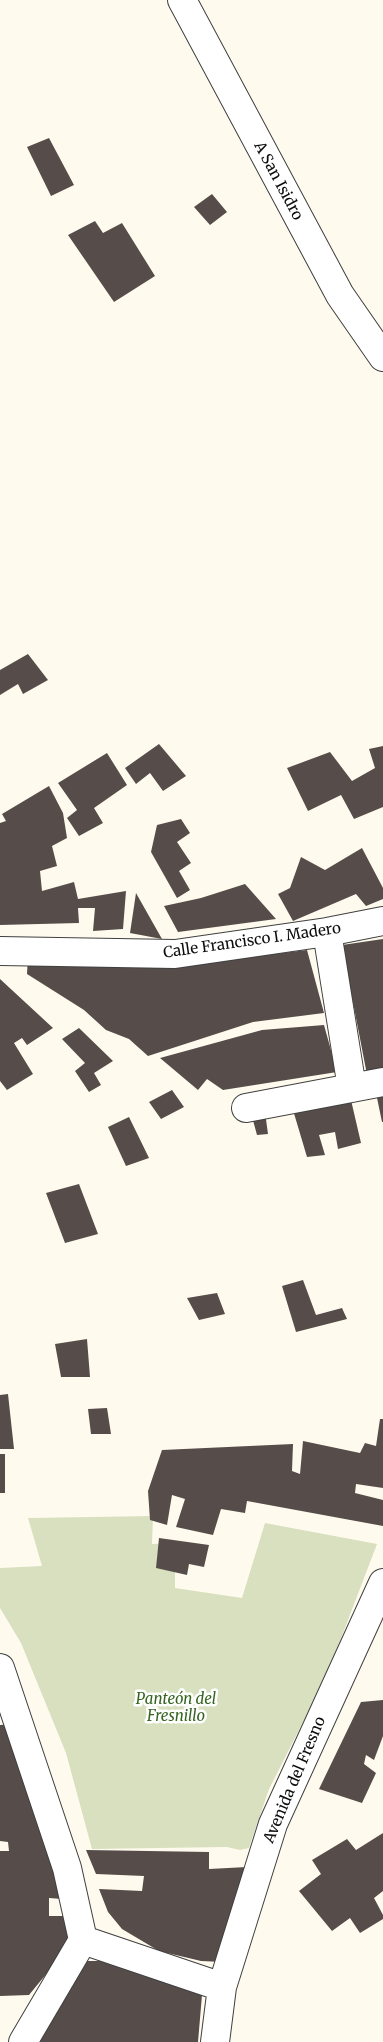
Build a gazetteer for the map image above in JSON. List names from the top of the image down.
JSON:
{
  "streets": {
    "street": ["A San Isidro", "Calle Francisco I. Madero", "Avenida del Fresno"]
  },
  "parks": ["Panteón del Fresnillo"]
}
